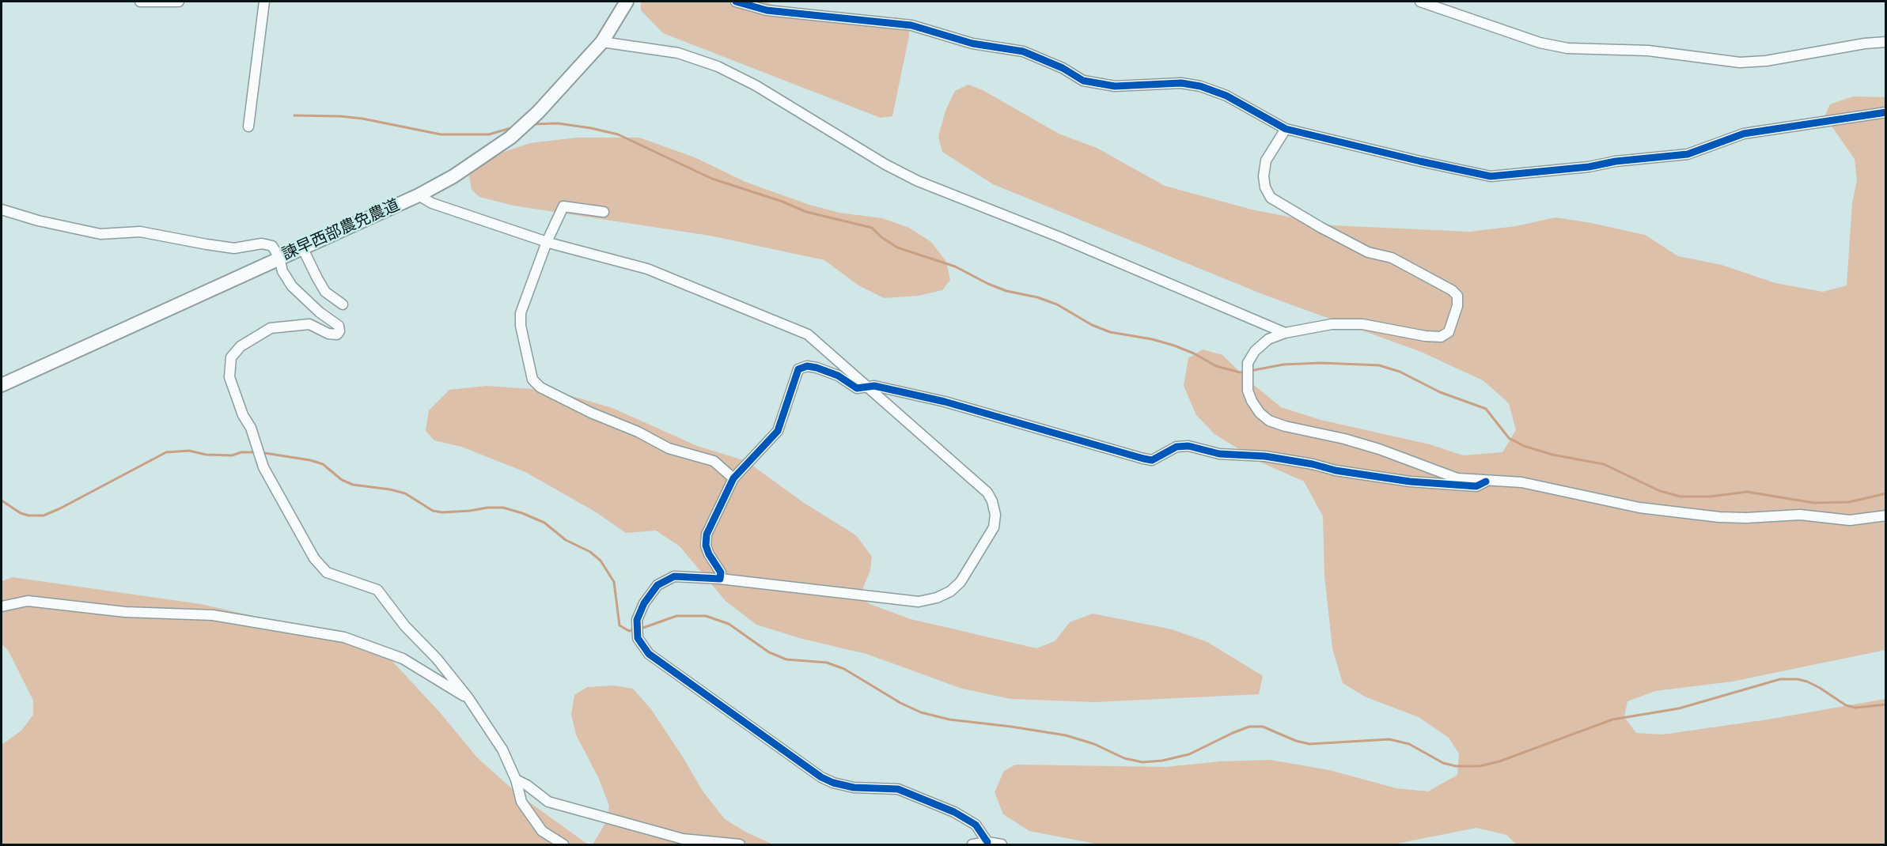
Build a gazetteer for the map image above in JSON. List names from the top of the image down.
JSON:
{
  "streets": {
    "street": ["諫早西部農免農道"]
  }
}
